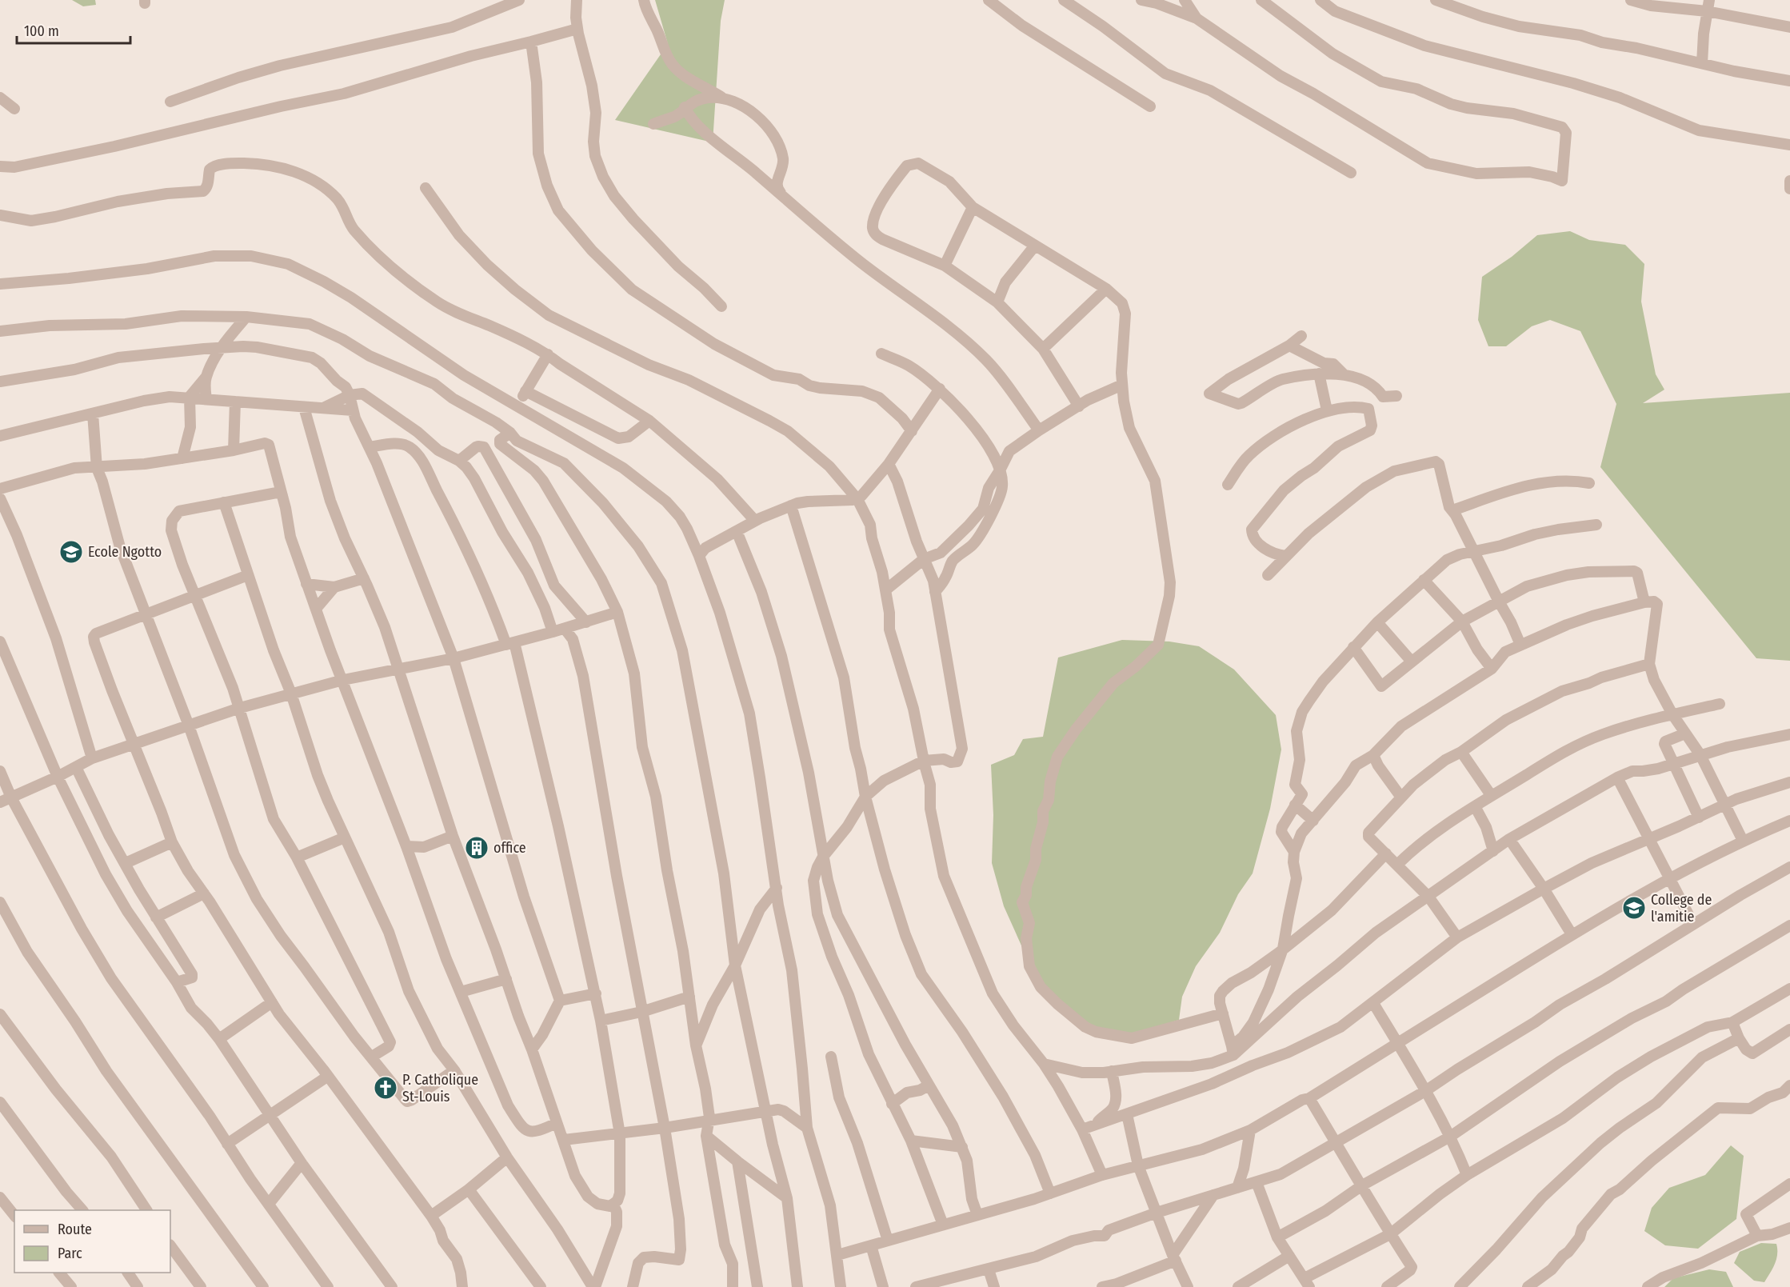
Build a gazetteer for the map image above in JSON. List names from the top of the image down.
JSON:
{
  "places": {
    "school or university": ["Ecole Ngotto", "College de l'amitie"],
    "building": ["office"],
    "church": ["P. Catholique St-Louis"]
  },
  "legend": ["Route", "Parc"],
  "scale_bar": "100 m"
}
